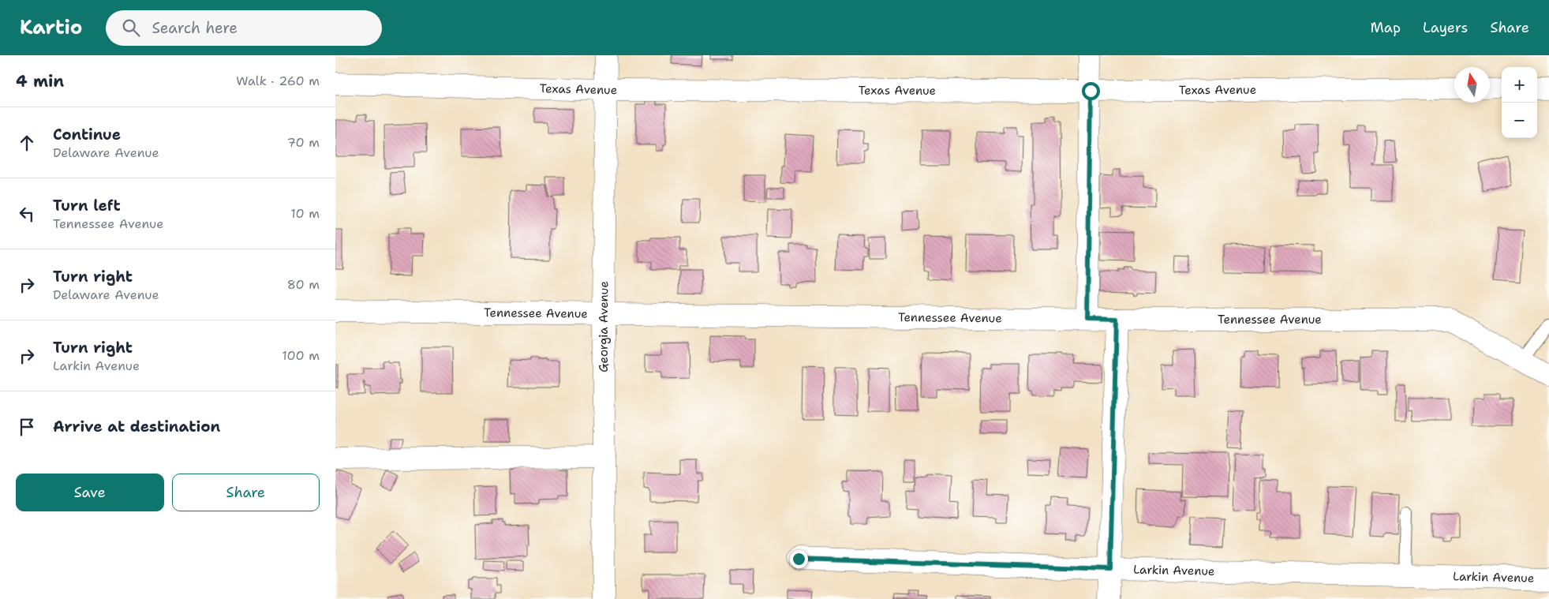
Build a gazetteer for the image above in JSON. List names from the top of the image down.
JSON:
{
  "streets": {
    "street": [
      "Texas Avenue",
      "Tennessee Avenue",
      "Georgia Avenue",
      "Larkin Avenue"
    ]
  },
  "crossings": [
    ["Texas Avenue", "Georgia Avenue"],
    ["Tennessee Avenue", "Georgia Avenue"]
  ],
  "north": "top",
  "page": {
    "header": "Kartio",
    "search": "Search here",
    "nav": ["Map", "Layers", "Share"],
    "heading": ["4 min", "Walk · 260 m"],
    "map_buttons": ["+", "−"],
    "list": [
      ["Continue", "Delaware Avenue", "70 m"],
      ["Turn left", "Tennessee Avenue", "10 m"],
      ["Turn right", "Delaware Avenue", "80 m"],
      ["Turn right", "Larkin Avenue", "100 m"],
      "Arrive at destination"
    ],
    "buttons": ["Save", "Share"]
  }
}
